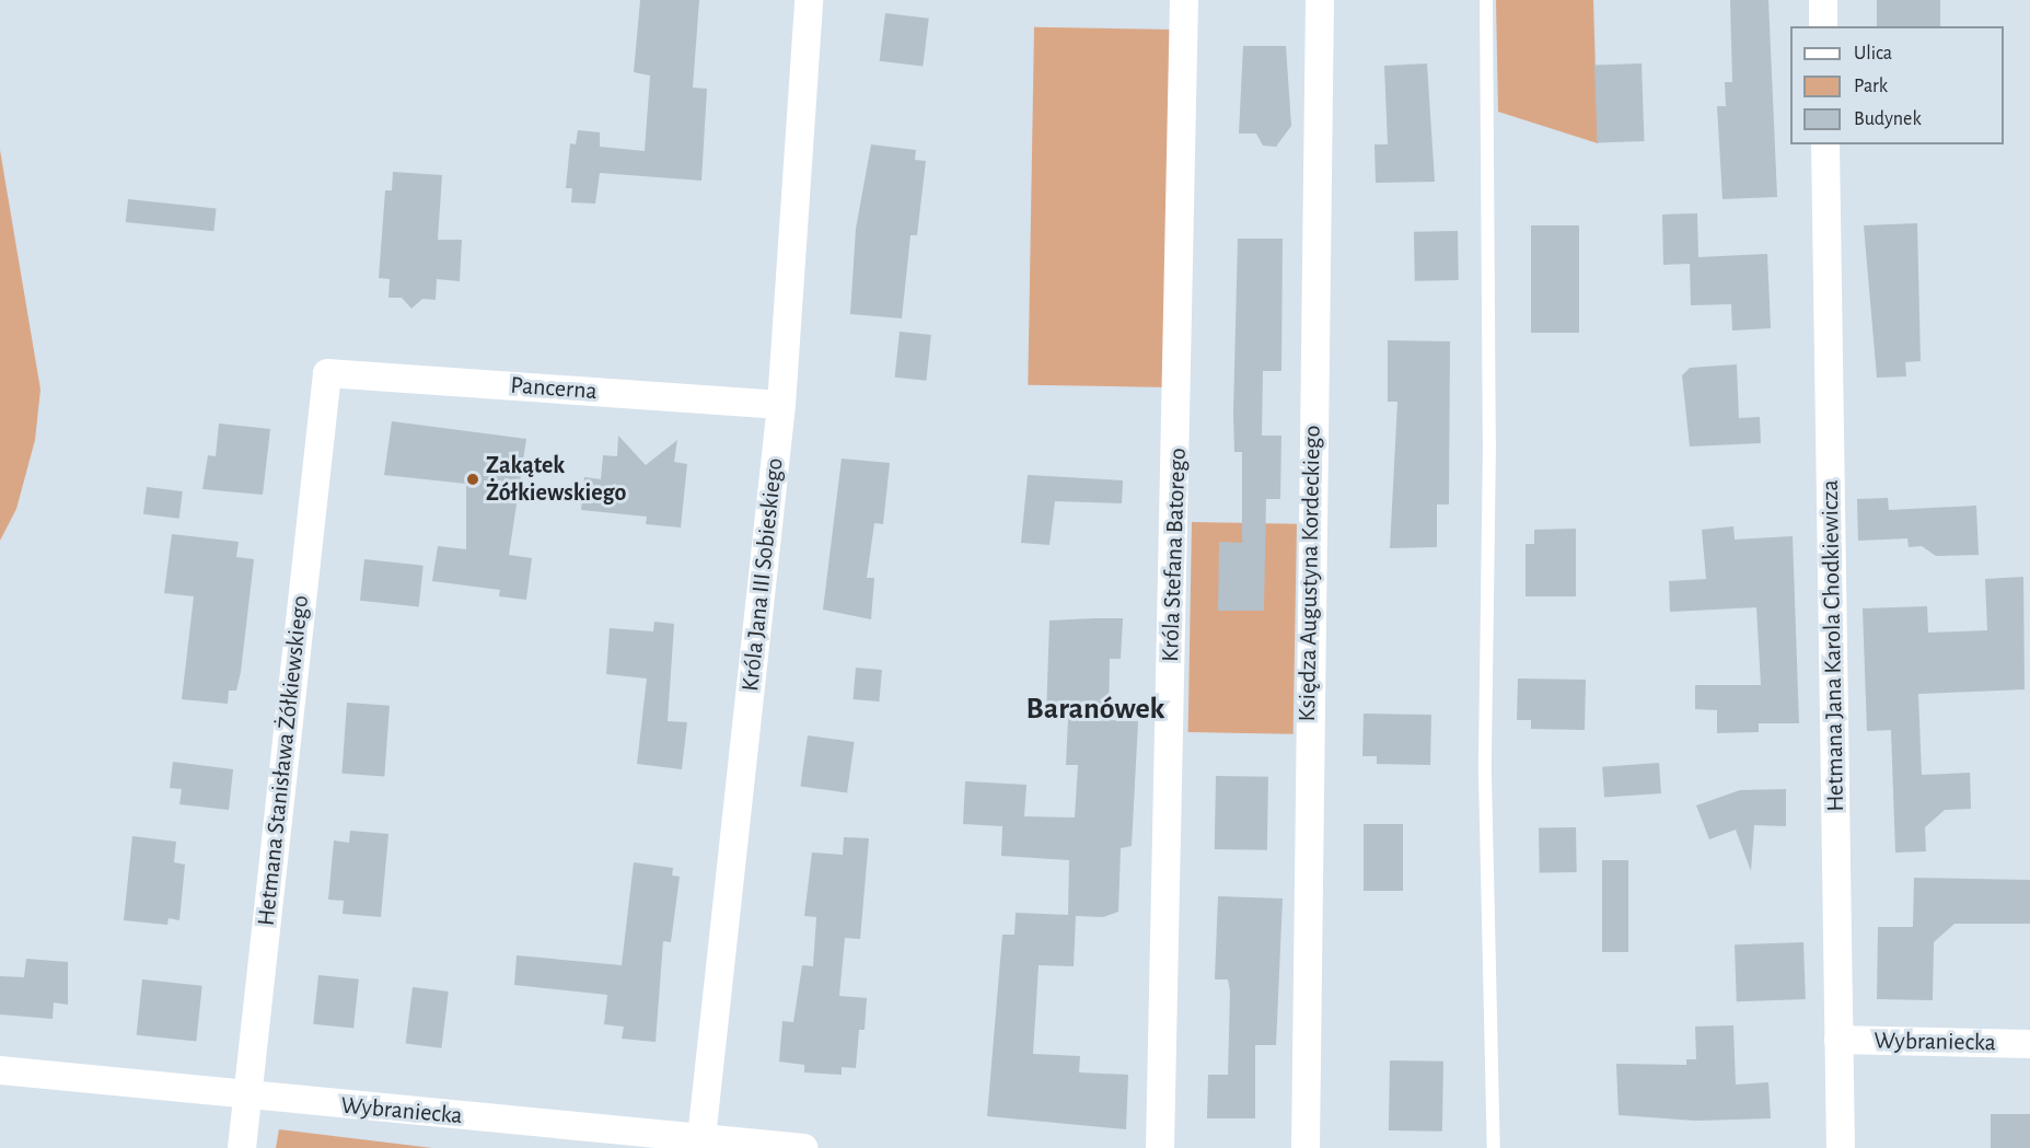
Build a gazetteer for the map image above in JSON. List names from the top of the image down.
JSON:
{
  "streets": {
    "street": [
      "Pancerna",
      "Króla Stefana Batorego",
      "Księdza Augustyna Kordeckiego",
      "Króla Jana III Sobieskiego",
      "Hetmana Jana Karola Chodkiewicza",
      "Hetmana Stanisława Żółkiewskiego",
      "Wybraniecka"
    ]
  },
  "crossings": [
    ["Pancerna", "Króla Jana III Sobieskiego"],
    ["Pancerna", "Hetmana Stanisława Żółkiewskiego"],
    ["Króla Jana III Sobieskiego", "Wybraniecka"],
    ["Hetmana Jana Karola Chodkiewicza", "Wybraniecka"],
    ["Hetmana Stanisława Żółkiewskiego", "Wybraniecka"]
  ],
  "districts": ["Baranówek"],
  "places": ["Zakątek Żółkiewskiego"],
  "legend": ["Ulica", "Park", "Budynek"]
}
